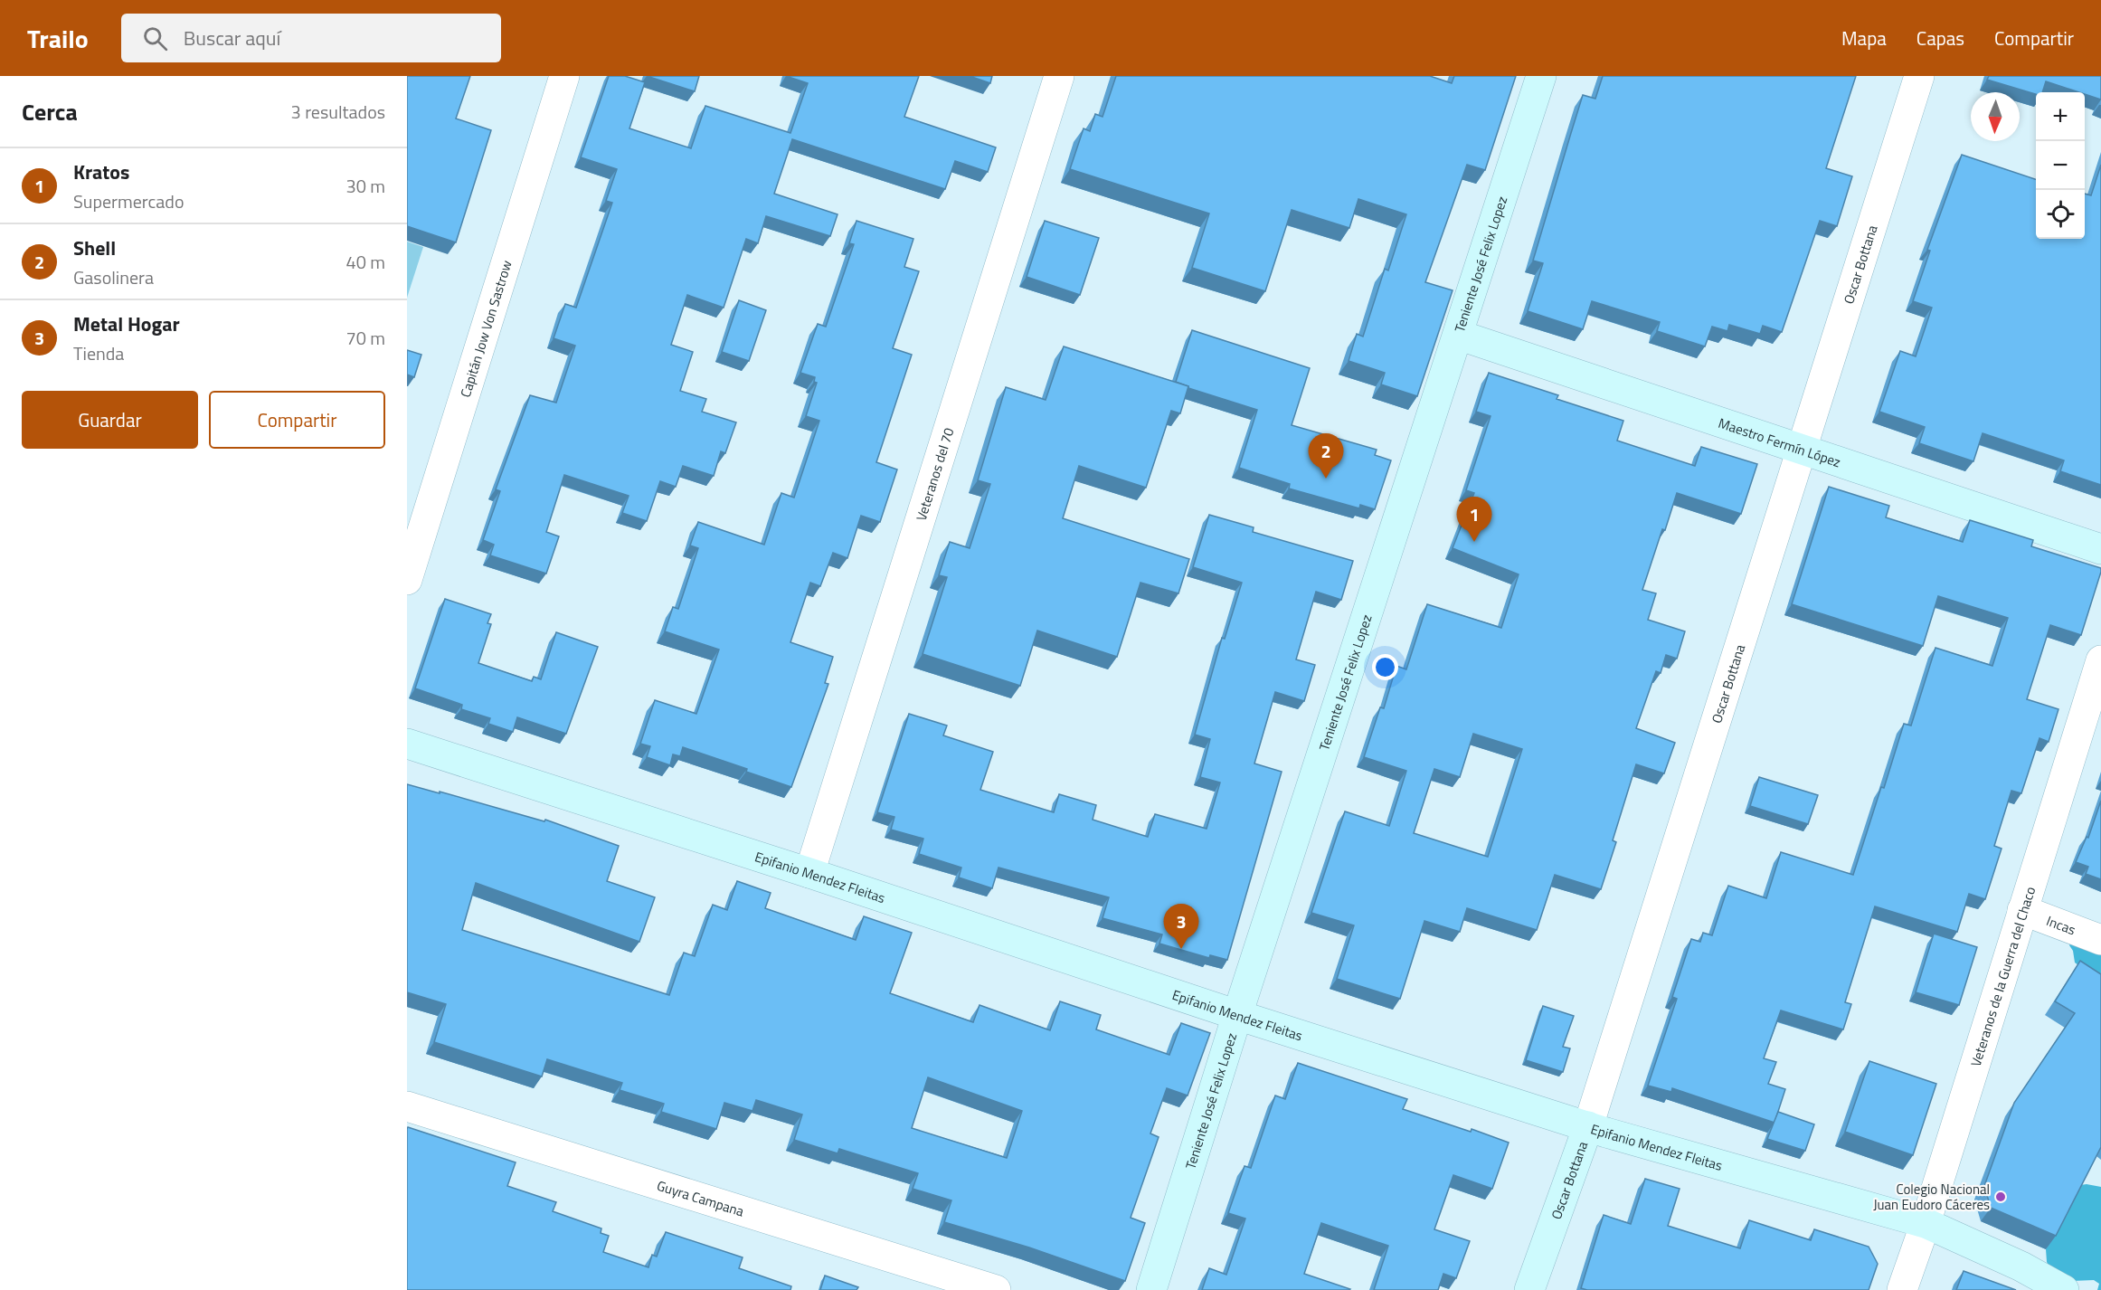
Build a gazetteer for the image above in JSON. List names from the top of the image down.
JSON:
{
  "streets": {
    "street": [
      "Teniente José Felix Lopez",
      "Oscar Bottana",
      "Capitán Jow Von Sastrow",
      "Maestro Fermín López",
      "Veteranos del 70",
      "Epifanio Mendez Fleitas",
      "Incas",
      "Veteranos de la Guerra del Chaco",
      "Guyra Campana"
    ]
  },
  "crossings": [
    ["Teniente José Felix Lopez", "Maestro Fermín López"],
    ["Teniente José Felix Lopez", "Epifanio Mendez Fleitas"],
    ["Oscar Bottana", "Maestro Fermín López"],
    ["Oscar Bottana", "Epifanio Mendez Fleitas"],
    ["Veteranos del 70", "Epifanio Mendez Fleitas"],
    ["Epifanio Mendez Fleitas", "Veteranos de la Guerra del Chaco"],
    ["Incas", "Veteranos de la Guerra del Chaco"]
  ],
  "places": ["Colegio Nacional Juan Eudoro Cáceres"],
  "north": "bottom",
  "page": {
    "header": "Trailo",
    "search": "Buscar aquí",
    "nav": ["Mapa", "Capas", "Compartir"],
    "heading": ["Cerca", "3 resultados"],
    "map_buttons": ["+", "−"],
    "list": [
      {
        "mark": "1",
        "name": "Kratos",
        "note": "Supermercado",
        "value": "30 m"
      },
      {
        "mark": "2",
        "name": "Shell",
        "note": "Gasolinera",
        "value": "40 m"
      },
      {
        "mark": "3",
        "name": "Metal Hogar",
        "note": "Tienda",
        "value": "70 m"
      }
    ],
    "buttons": ["Guardar", "Compartir"],
    "pins": ["2", "1", "3"]
  }
}
